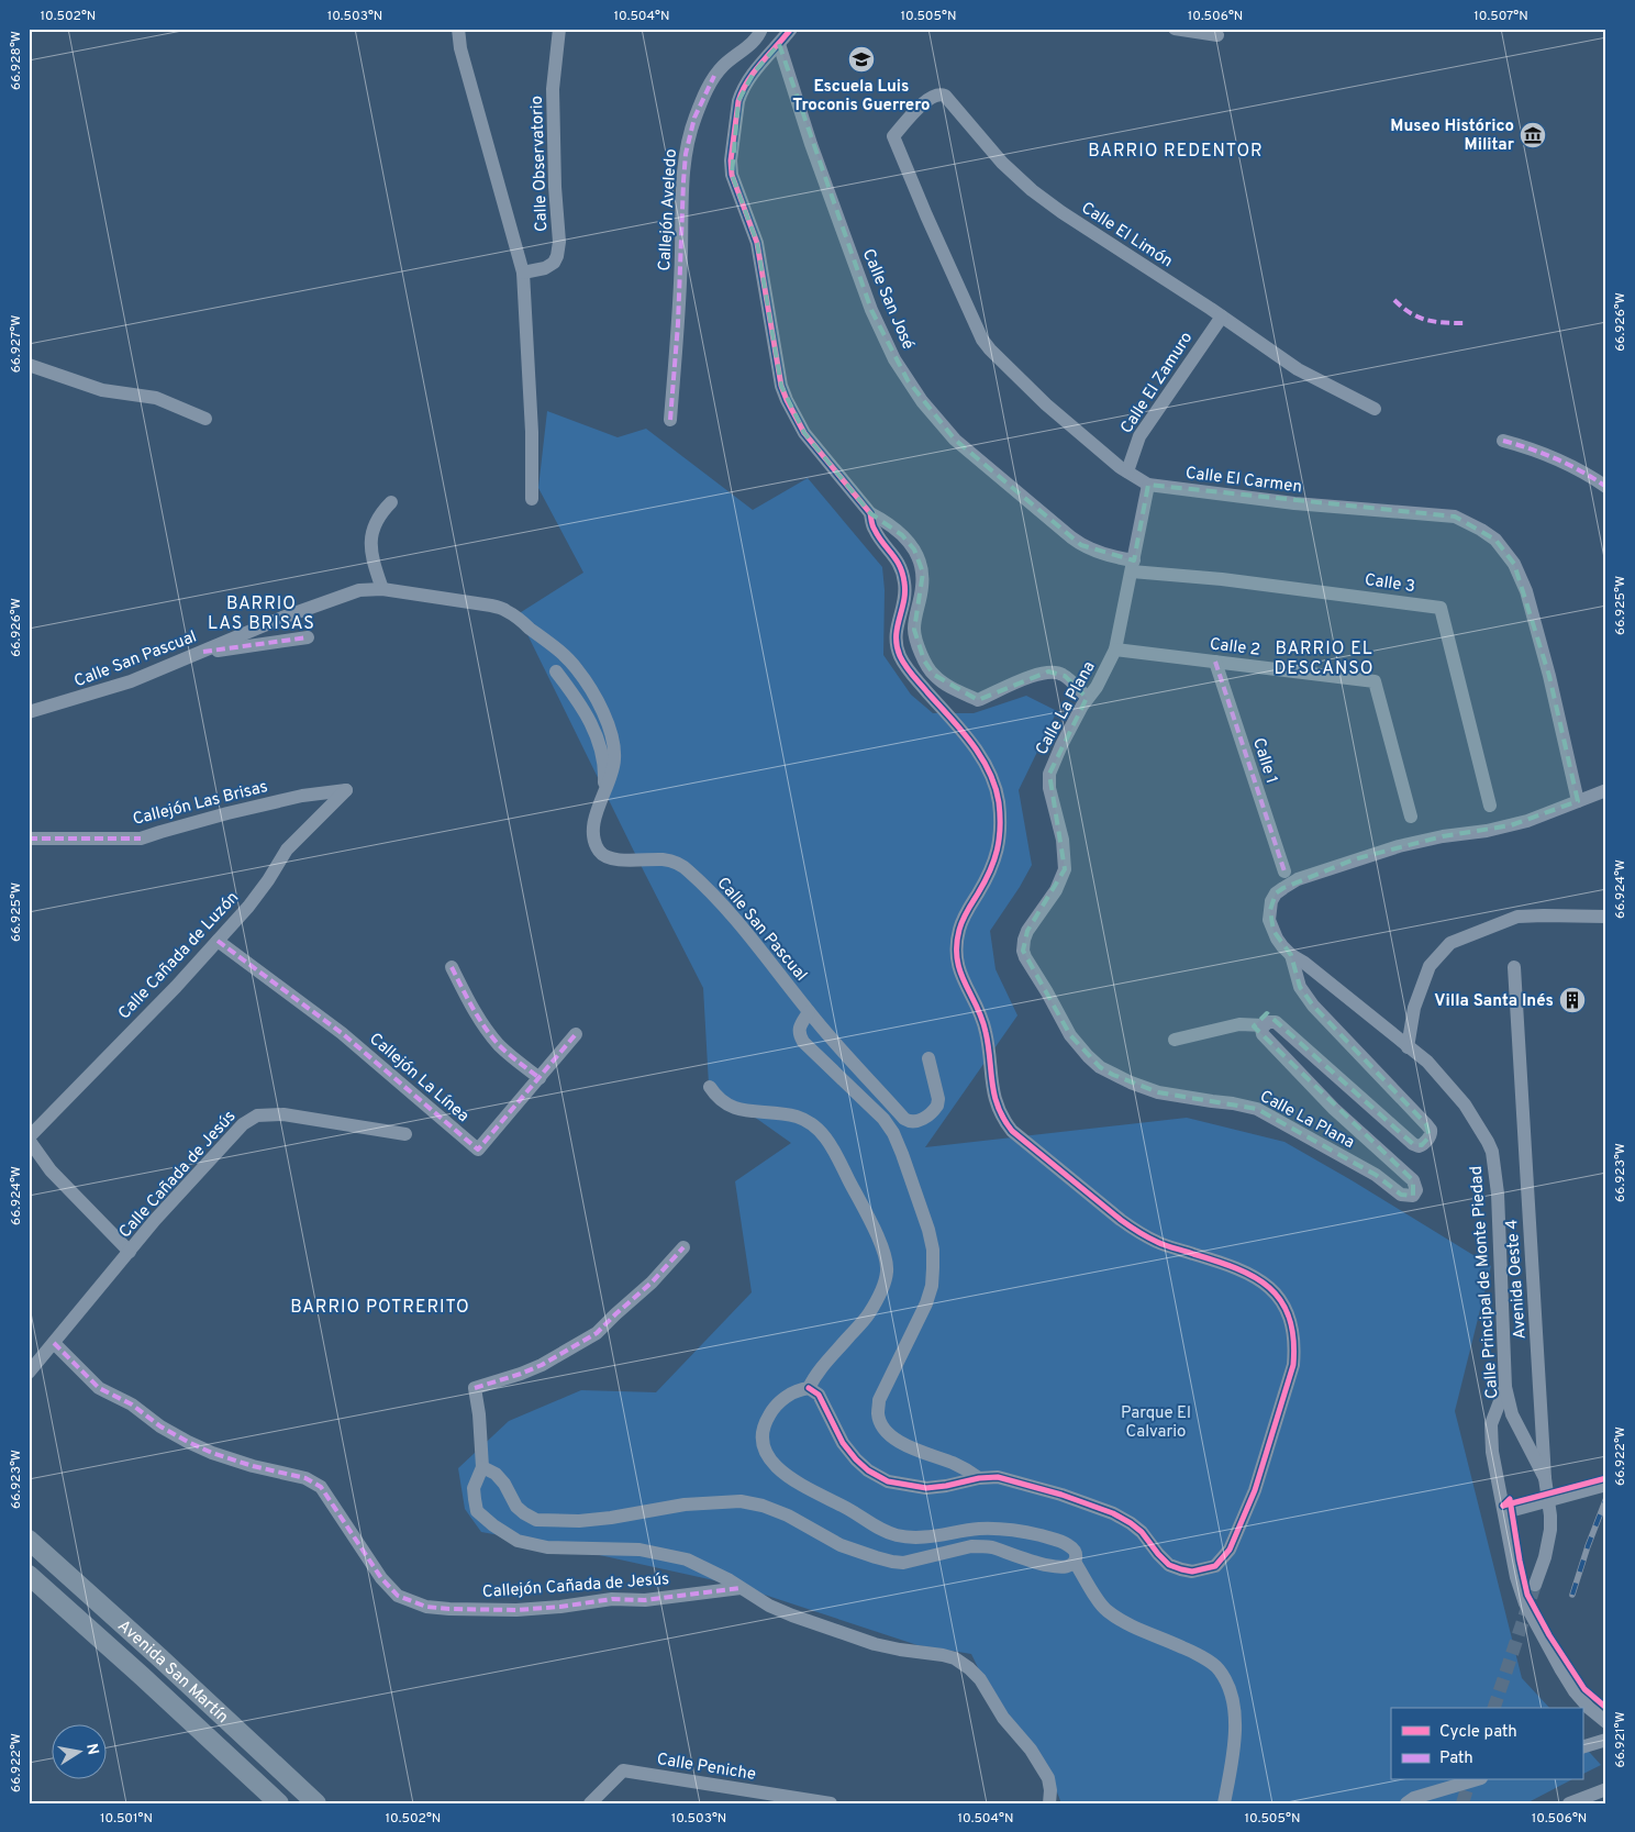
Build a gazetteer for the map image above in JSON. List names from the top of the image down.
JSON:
{
  "streets": {
    "main road": ["Avenida San Martín"],
    "street": [
      "Calle Observatorio",
      "Callejón Aveledo",
      "Calle El Limón",
      "Calle San José",
      "Calle El Zamuro",
      "Calle El Carmen",
      "Calle 3",
      "Calle 2",
      "Calle San Pascual",
      "Calle La Plana",
      "Calle 1",
      "Callejón Las Brisas",
      "Calle Cañada de Luzón",
      "Callejón La Línea",
      "Calle Cañada de Jesús",
      "Avenida Oeste 4",
      "Calle Principal de Monte Piedad",
      "Callejón Cañada de Jesús",
      "Calle Peniche"
    ]
  },
  "crossings": [
    ["Calle El Limón", "Calle El Zamuro"],
    ["Calle El Limón", "Calle El Carmen"],
    ["Calle San José", "Calle 3"],
    ["Calle San José", "Calle La Plana"],
    ["Calle El Zamuro", "Calle El Carmen"],
    ["Calle El Carmen", "Calle La Plana"],
    ["Calle El Carmen", "Calle Principal de Monte Piedad"],
    ["Calle 3", "Calle La Plana"],
    ["Calle 2", "Calle La Plana"],
    ["Calle 2", "Calle 1"],
    ["Callejón Las Brisas", "Calle Cañada de Luzón"],
    ["Calle Cañada de Luzón", "Callejón La Línea"],
    ["Calle Cañada de Jesús", "Callejón Cañada de Jesús"],
    ["Avenida Oeste 4", "Calle Principal de Monte Piedad"]
  ],
  "districts": [
    "BARRIO REDENTOR",
    "BARRIO LAS BRISAS",
    "BARRIO EL DESCANSO",
    "BARRIO POTRERITO"
  ],
  "parks": ["Parque El Calvario"],
  "places": {
    "school or university": ["Escuela Luis Troconis Guerrero"],
    "museum": ["Museo Histórico Militar"],
    "building": ["Villa Santa Inés"]
  },
  "legend": ["Cycle path", "Path"],
  "north": "right",
  "coordinates": [
    "10.502°N",
    "10.503°N",
    "10.504°N",
    "10.505°N",
    "10.506°N",
    "10.507°N",
    "66.928°W",
    "66.926°W",
    "66.927°W",
    "66.925°W",
    "66.924°W",
    "66.923°W",
    "66.922°W",
    "66.921°W",
    "10.501°N"
  ]
}
